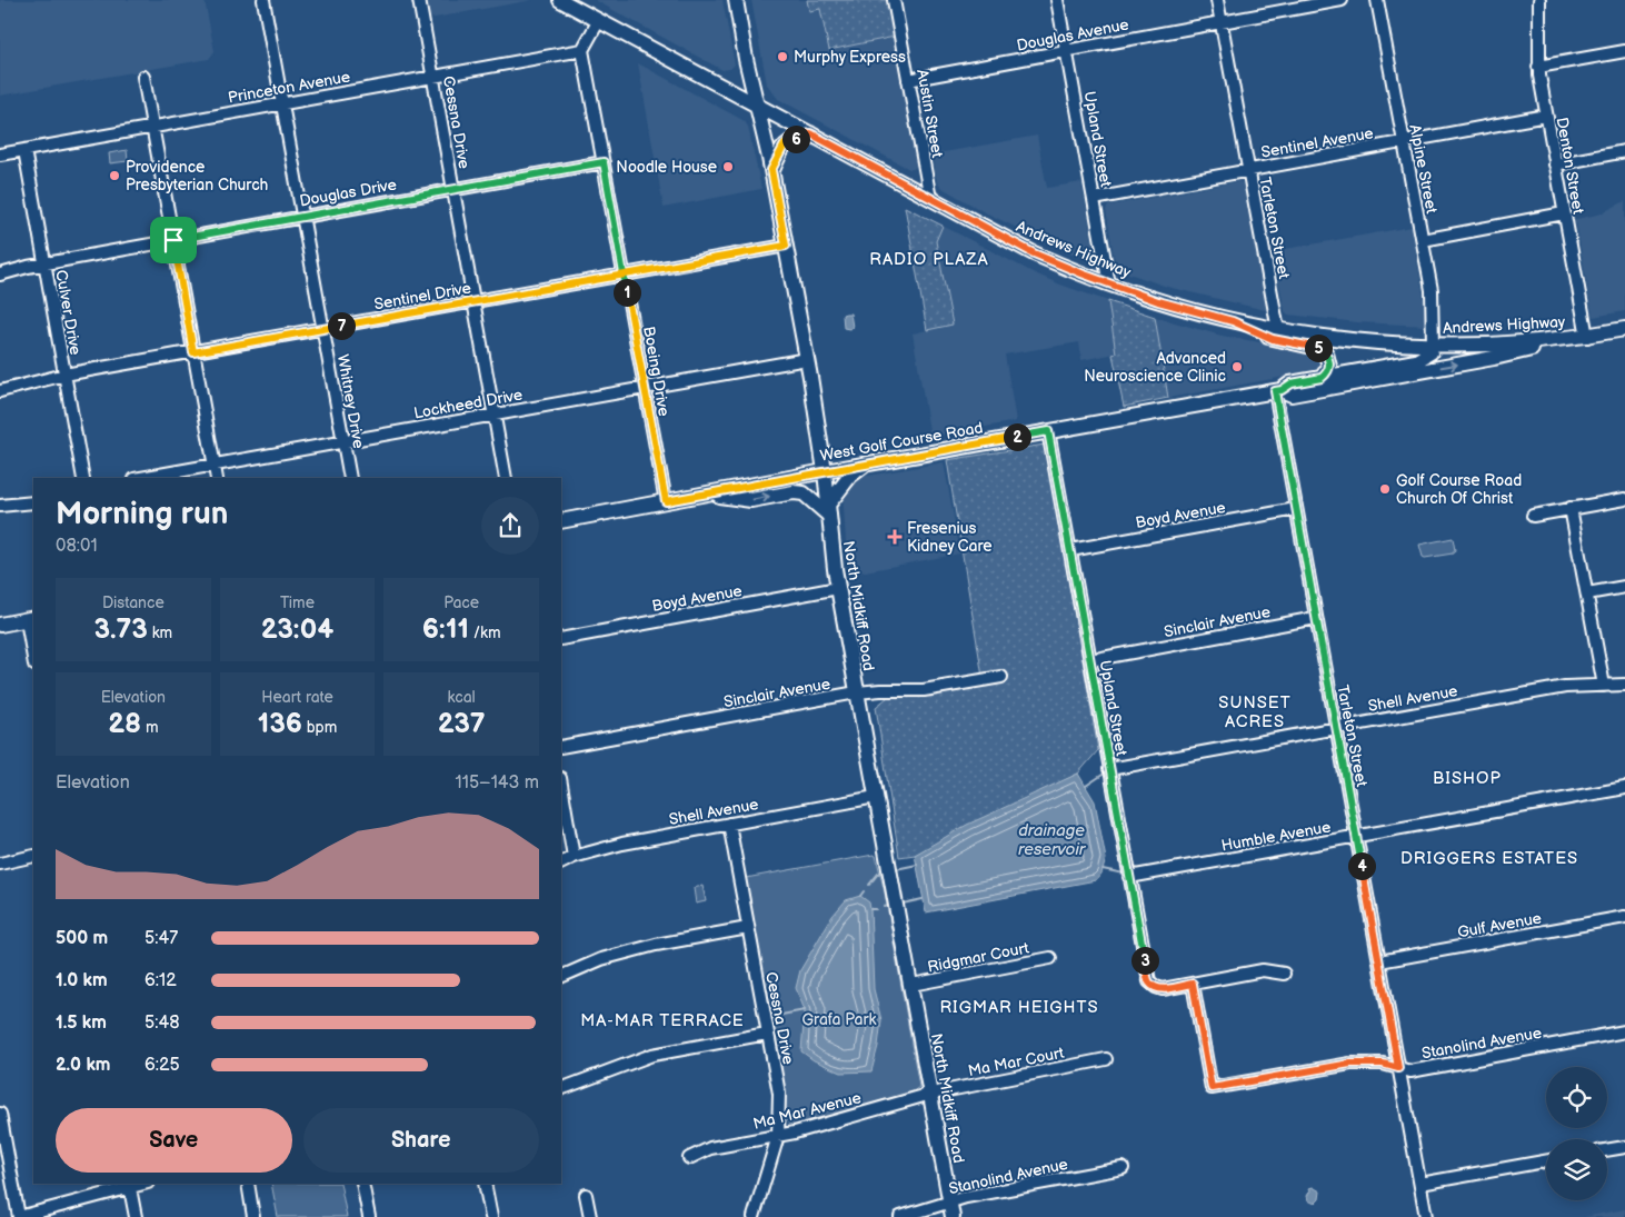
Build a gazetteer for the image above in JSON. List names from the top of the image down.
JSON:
{
  "streets": {
    "main road": ["Andrews Highway", "West Golf Course Road", "North Midkiff Road"],
    "street": [
      "Douglas Avenue",
      "Princeton Avenue",
      "Austin Street",
      "Cessna Drive",
      "Upland Street",
      "Sentinel Avenue",
      "Denton Street",
      "Alpine Street",
      "Douglas Drive",
      "Tarleton Street",
      "Sentinel Drive",
      "Culver Drive",
      "Boeing Drive",
      "Whitney Drive",
      "Lockheed Drive",
      "Boyd Avenue",
      "Sinclair Avenue",
      "Shell Avenue",
      "Humble Avenue",
      "Gulf Avenue",
      "Ridgmar Court",
      "Stanolind Avenue",
      "Ma Mar Court",
      "Ma Mar Avenue"
    ]
  },
  "crossings": [
    ["Douglas Avenue", "Austin Street"],
    ["Douglas Avenue", "Upland Street"],
    ["Douglas Avenue", "Tarleton Street"],
    ["Princeton Avenue", "Cessna Drive"],
    ["Princeton Avenue", "Culver Drive"],
    ["Princeton Avenue", "Boeing Drive"],
    ["Princeton Avenue", "Whitney Drive"],
    ["Austin Street", "Andrews Highway"],
    ["Cessna Drive", "Douglas Drive"],
    ["Cessna Drive", "Sentinel Drive"],
    ["Cessna Drive", "Lockheed Drive"],
    ["Cessna Drive", "Shell Avenue"],
    ["Cessna Drive", "Ma Mar Avenue"],
    ["Upland Street", "Sentinel Avenue"],
    ["Upland Street", "Andrews Highway"],
    ["Upland Street", "West Golf Course Road"],
    ["Upland Street", "Boyd Avenue"],
    ["Upland Street", "Sinclair Avenue"],
    ["Upland Street", "Shell Avenue"],
    ["Upland Street", "Humble Avenue"],
    ["Upland Street", "Stanolind Avenue"],
    ["Sentinel Avenue", "Denton Street"],
    ["Sentinel Avenue", "Alpine Street"],
    ["Sentinel Avenue", "Tarleton Street"],
    ["Denton Street", "Andrews Highway"],
    ["Denton Street", "West Golf Course Road"],
    ["Alpine Street", "Andrews Highway"],
    ["Alpine Street", "West Golf Course Road"],
    ["Douglas Drive", "Culver Drive"],
    ["Douglas Drive", "Boeing Drive"],
    ["Douglas Drive", "Whitney Drive"],
    ["Tarleton Street", "Andrews Highway"],
    ["Tarleton Street", "West Golf Course Road"],
    ["Tarleton Street", "Boyd Avenue"],
    ["Tarleton Street", "Sinclair Avenue"],
    ["Tarleton Street", "Shell Avenue"],
    ["Tarleton Street", "Humble Avenue"],
    ["Tarleton Street", "Gulf Avenue"],
    ["Tarleton Street", "Stanolind Avenue"],
    ["Andrews Highway", "West Golf Course Road"],
    ["Andrews Highway", "North Midkiff Road"],
    ["Sentinel Drive", "Culver Drive"],
    ["Sentinel Drive", "Boeing Drive"],
    ["Sentinel Drive", "Whitney Drive"],
    ["Sentinel Drive", "North Midkiff Road"],
    ["Boeing Drive", "Lockheed Drive"],
    ["Boeing Drive", "West Golf Course Road"],
    ["Whitney Drive", "Lockheed Drive"],
    ["Lockheed Drive", "North Midkiff Road"],
    ["West Golf Course Road", "North Midkiff Road"],
    ["Boyd Avenue", "North Midkiff Road"],
    ["North Midkiff Road", "Sinclair Avenue"],
    ["North Midkiff Road", "Shell Avenue"],
    ["North Midkiff Road", "Ridgmar Court"],
    ["North Midkiff Road", "Stanolind Avenue"],
    ["North Midkiff Road", "Ma Mar Court"],
    ["North Midkiff Road", "Ma Mar Avenue"],
    ["Ma Mar Court", "Ma Mar Avenue"]
  ],
  "districts": [
    "RADIO PLAZA",
    "SUNSET ACRES",
    "BISHOP",
    "DRIGGERS ESTATES",
    "RIGMAR HEIGHTS",
    "MA-MAR TERRACE"
  ],
  "water": ["drainage reservoir"],
  "parks": ["Grafa Park"],
  "places": {
    "other": [
      "Murphy Express",
      "Noodle House",
      "Providence Presbyterian Church",
      "Advanced Neuroscience Clinic",
      "Golf Course Road Church Of Christ"
    ],
    "health": ["Fresenius Kidney Care"]
  },
  "page": {
    "pins": [
      "6",
      "1",
      "7",
      "5",
      "2",
      "4",
      "3"
    ],
    "heading": ["Morning run", "08:01"],
    "stats": [
      ["Distance", "3.73 km"],
      ["Time", "23:04"],
      ["Pace", "6:11 /km"],
      ["Elevation", "28 m"],
      ["Heart rate", "136 bpm"],
      ["kcal", "237"]
    ],
    "chart": ["Elevation", "115–143 m"],
    "list": [
      {
        "name": "500 m",
        "note": "5:47"
      },
      {
        "name": "1.0 km",
        "note": "6:12"
      },
      {
        "name": "1.5 km",
        "note": "5:48"
      },
      {
        "name": "2.0 km",
        "note": "6:25"
      }
    ],
    "buttons": ["Save", "Share"]
  }
}
